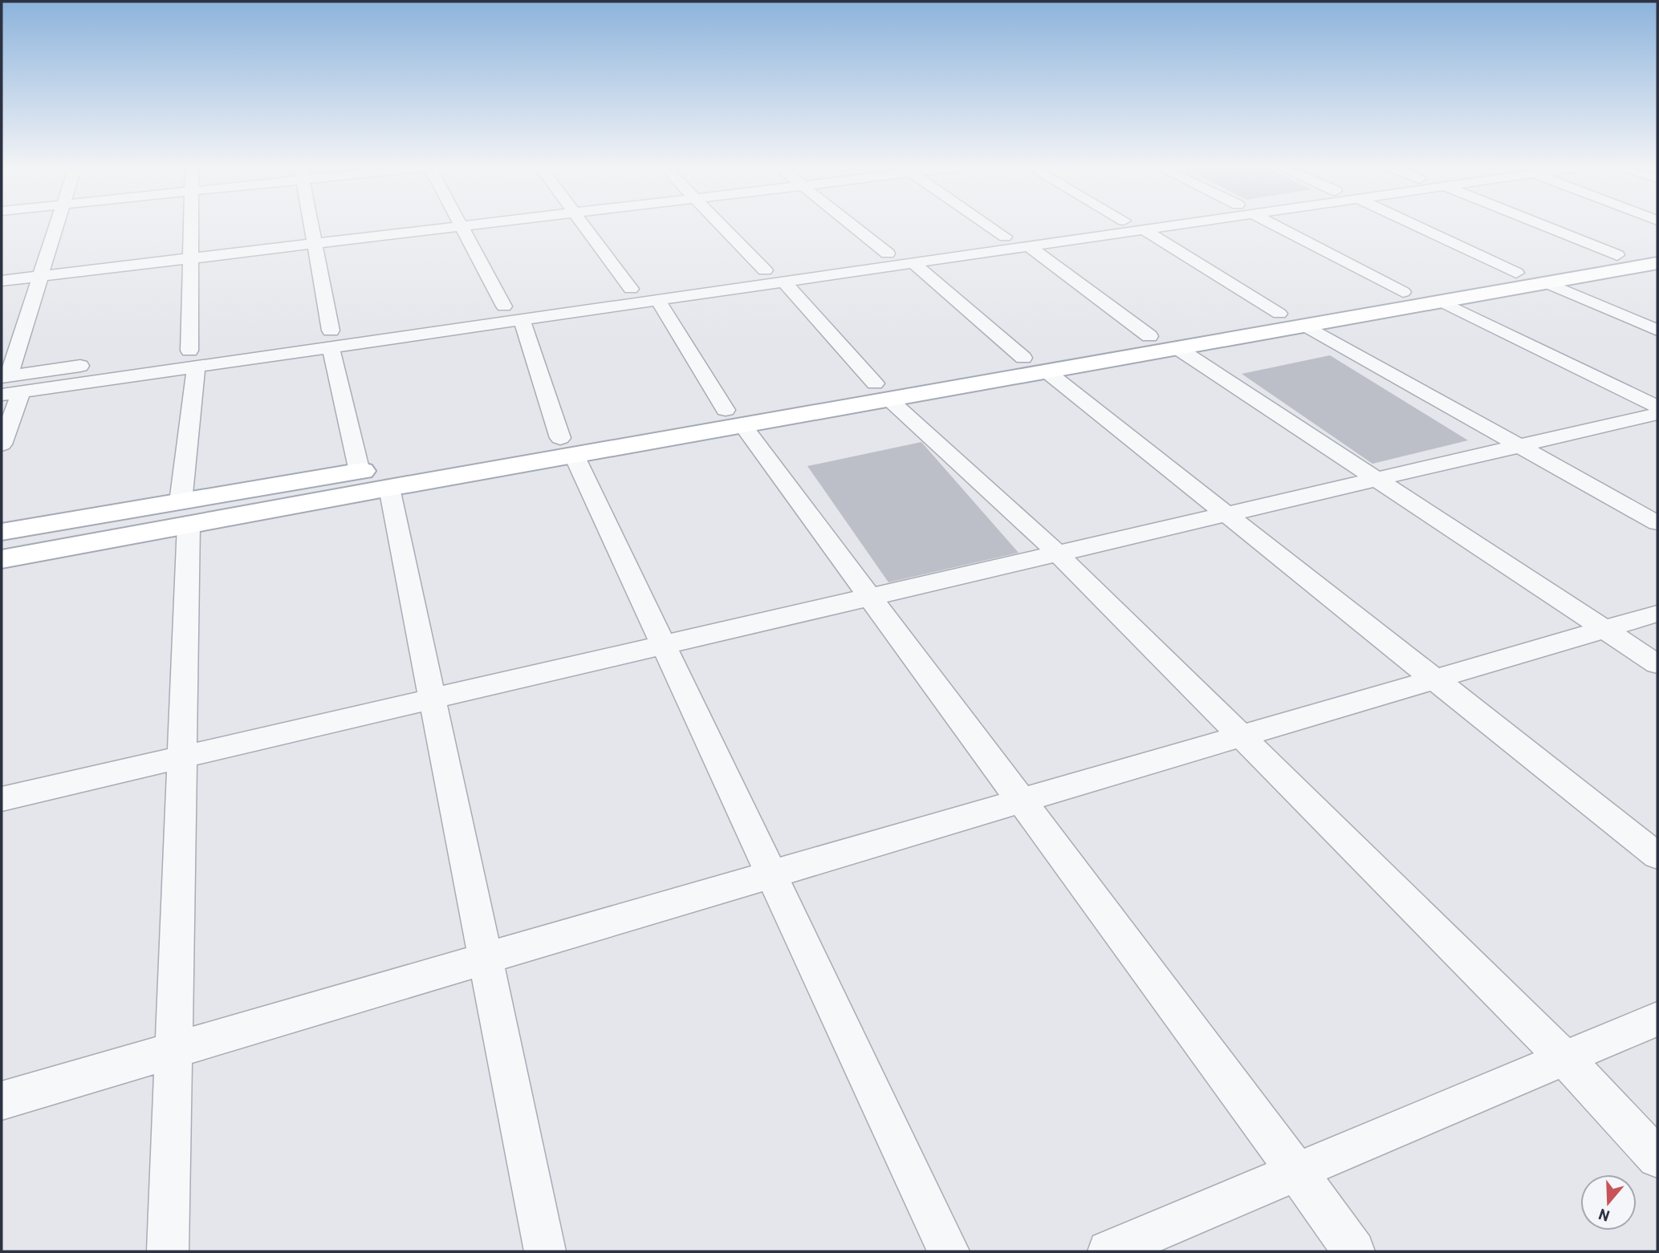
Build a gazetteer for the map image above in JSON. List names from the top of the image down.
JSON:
{
  "north": "bottom"
}
